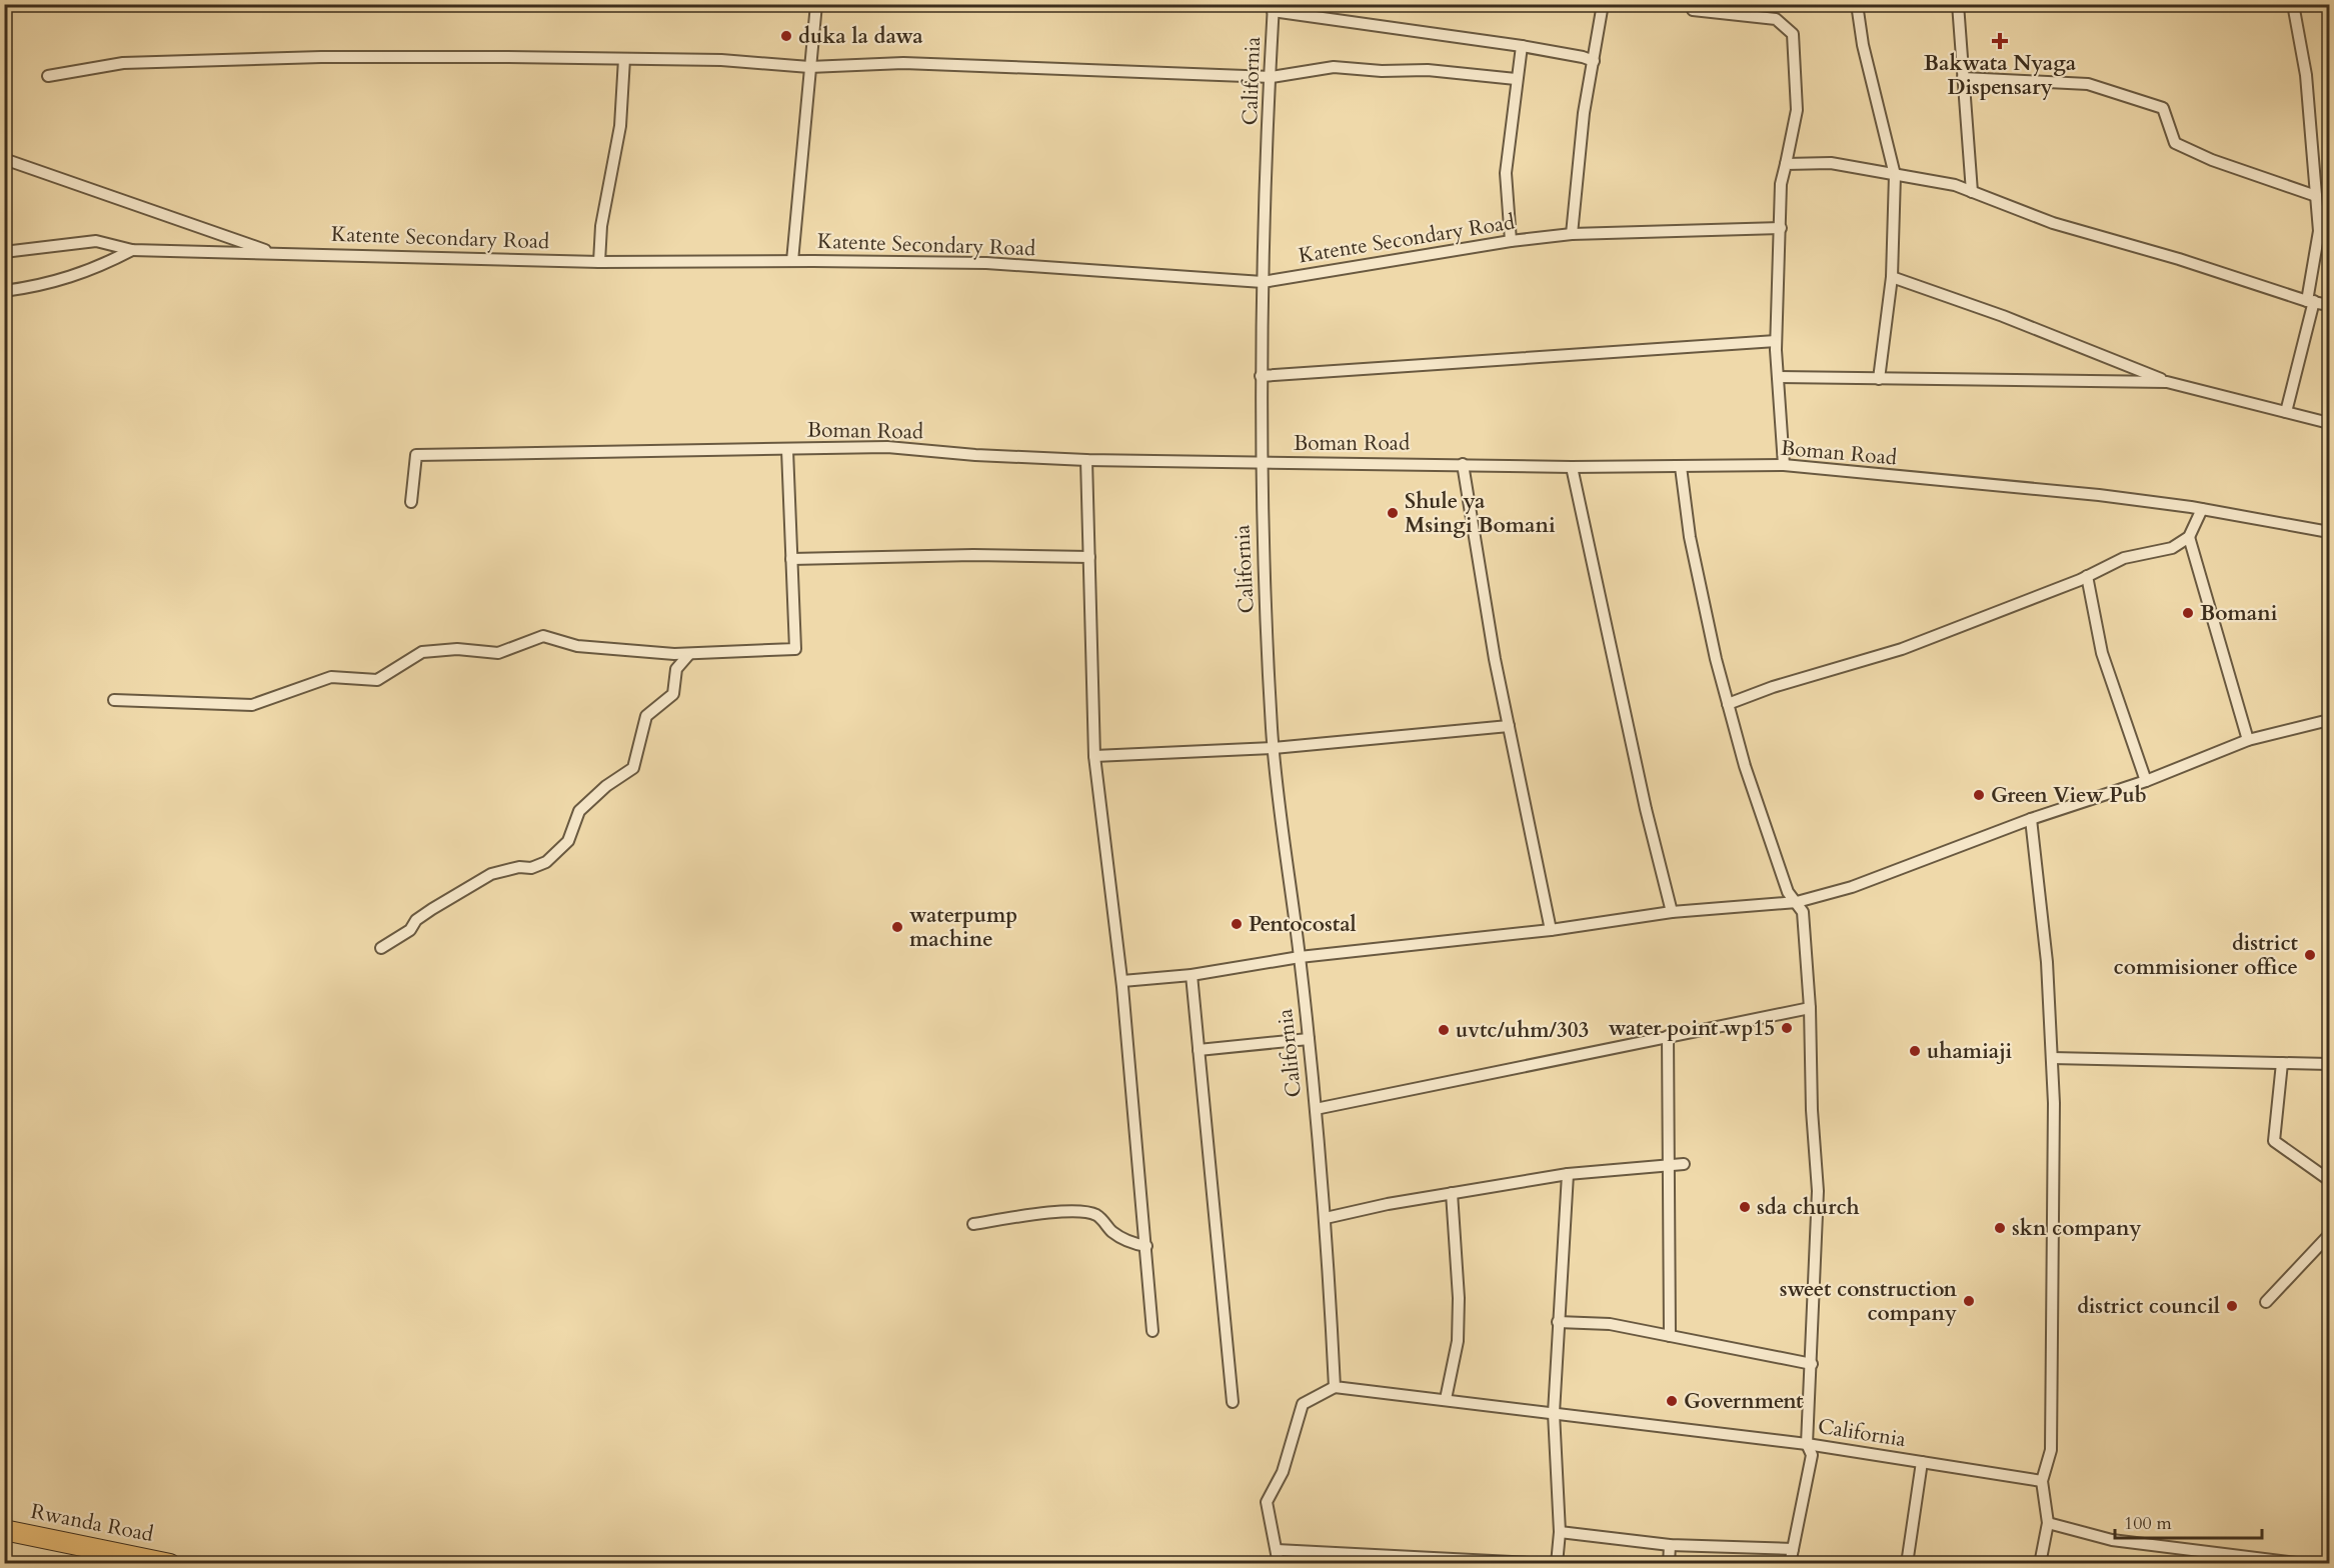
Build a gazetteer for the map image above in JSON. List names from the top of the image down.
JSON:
{
  "streets": {
    "highway": ["Rwanda Road"],
    "street": ["California", "Katente Secondary Road", "Boman Road"]
  },
  "crossings": [
    ["California", "Katente Secondary Road"],
    ["California", "Boman Road"]
  ],
  "places": {
    "other": [
      "duka la dawa",
      "Shule ya Msingi Bomani",
      "Bomani",
      "Green View Pub",
      "Pentocostal",
      "waterpump machine",
      "district commisioner office",
      "water point wp15",
      "uvtc/uhm/303",
      "uhamiaji",
      "sda church",
      "skn company",
      "sweet construction company",
      "district council",
      "Government"
    ],
    "health": ["Bakwata Nyaga Dispensary"]
  },
  "scale_bar": "100 m"
}
